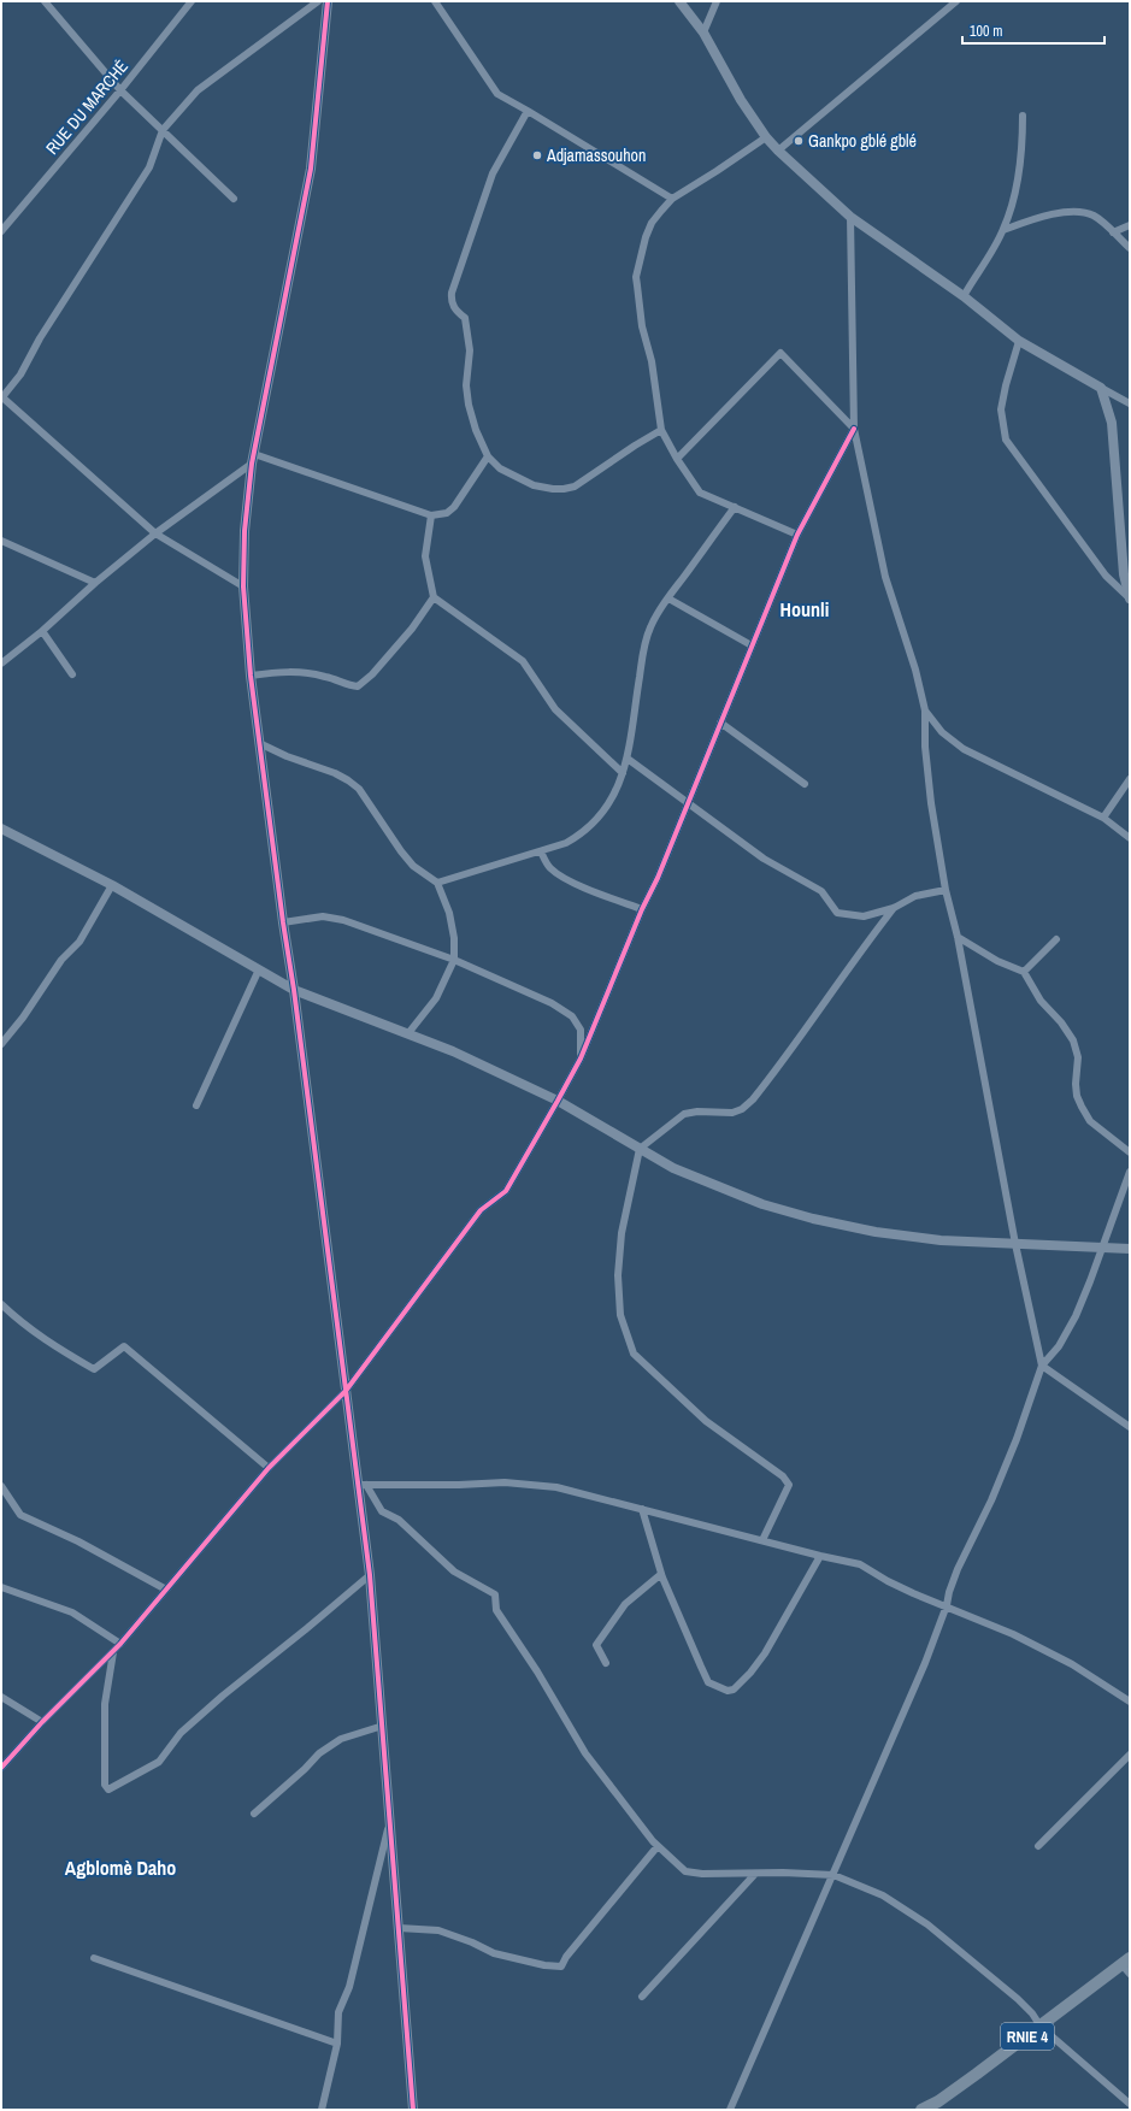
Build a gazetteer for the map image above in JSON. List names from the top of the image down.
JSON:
{
  "streets": {
    "main road": ["RNIE 4"],
    "street": ["RUE DU MARCHÉ"]
  },
  "districts": ["Hounli", "Agblomè Daho"],
  "places": ["Gankpo gblé gblé", "Adjamassouhon"],
  "scale_bar": "100 m"
}
